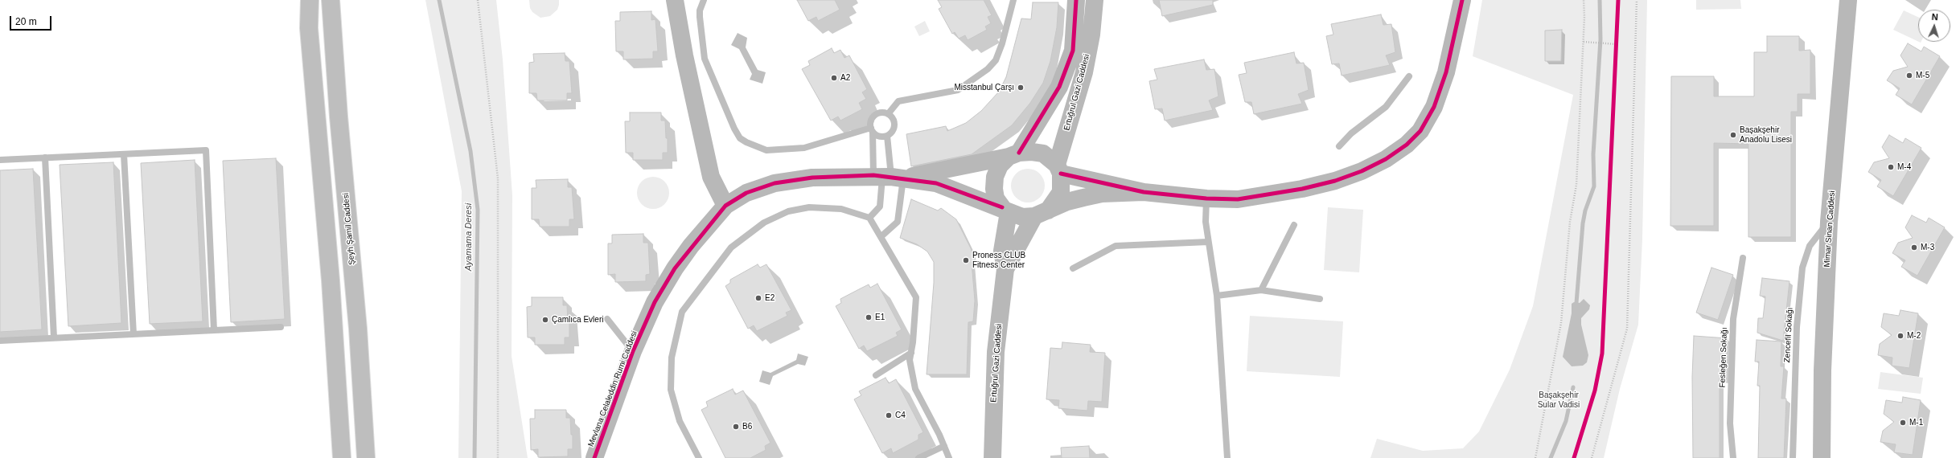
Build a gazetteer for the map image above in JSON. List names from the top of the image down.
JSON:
{
  "streets": {
    "main road": ["Şeyh Şamil Caddesi"],
    "street": ["Ertuğrul Gazi Caddesi", "Mimar Sinan Caddesi", "Mevlana Celaleddin Rumi Caddesi"],
    "lane": ["Zencefil Sokağı", "Fesleğen Sokağı"]
  },
  "crossings": [
    ["Mimar Sinan Caddesi", "Zencefil Sokağı"]
  ],
  "water": ["Ayamama Deresi"],
  "parks": ["Başakşehir Sular Vadisi"],
  "places": [
    "M-5",
    "A2",
    "Misstanbul Çarşı",
    "Başakşehir Anadolu Lisesi",
    "M-4",
    "M-3",
    "Proness CLUB Fitness Center",
    "E2",
    "E1",
    "Çamlıca Evleri",
    "M-2",
    "C4",
    "M-1",
    "B6"
  ],
  "scale_bar": "20 m",
  "north": "top"
}
